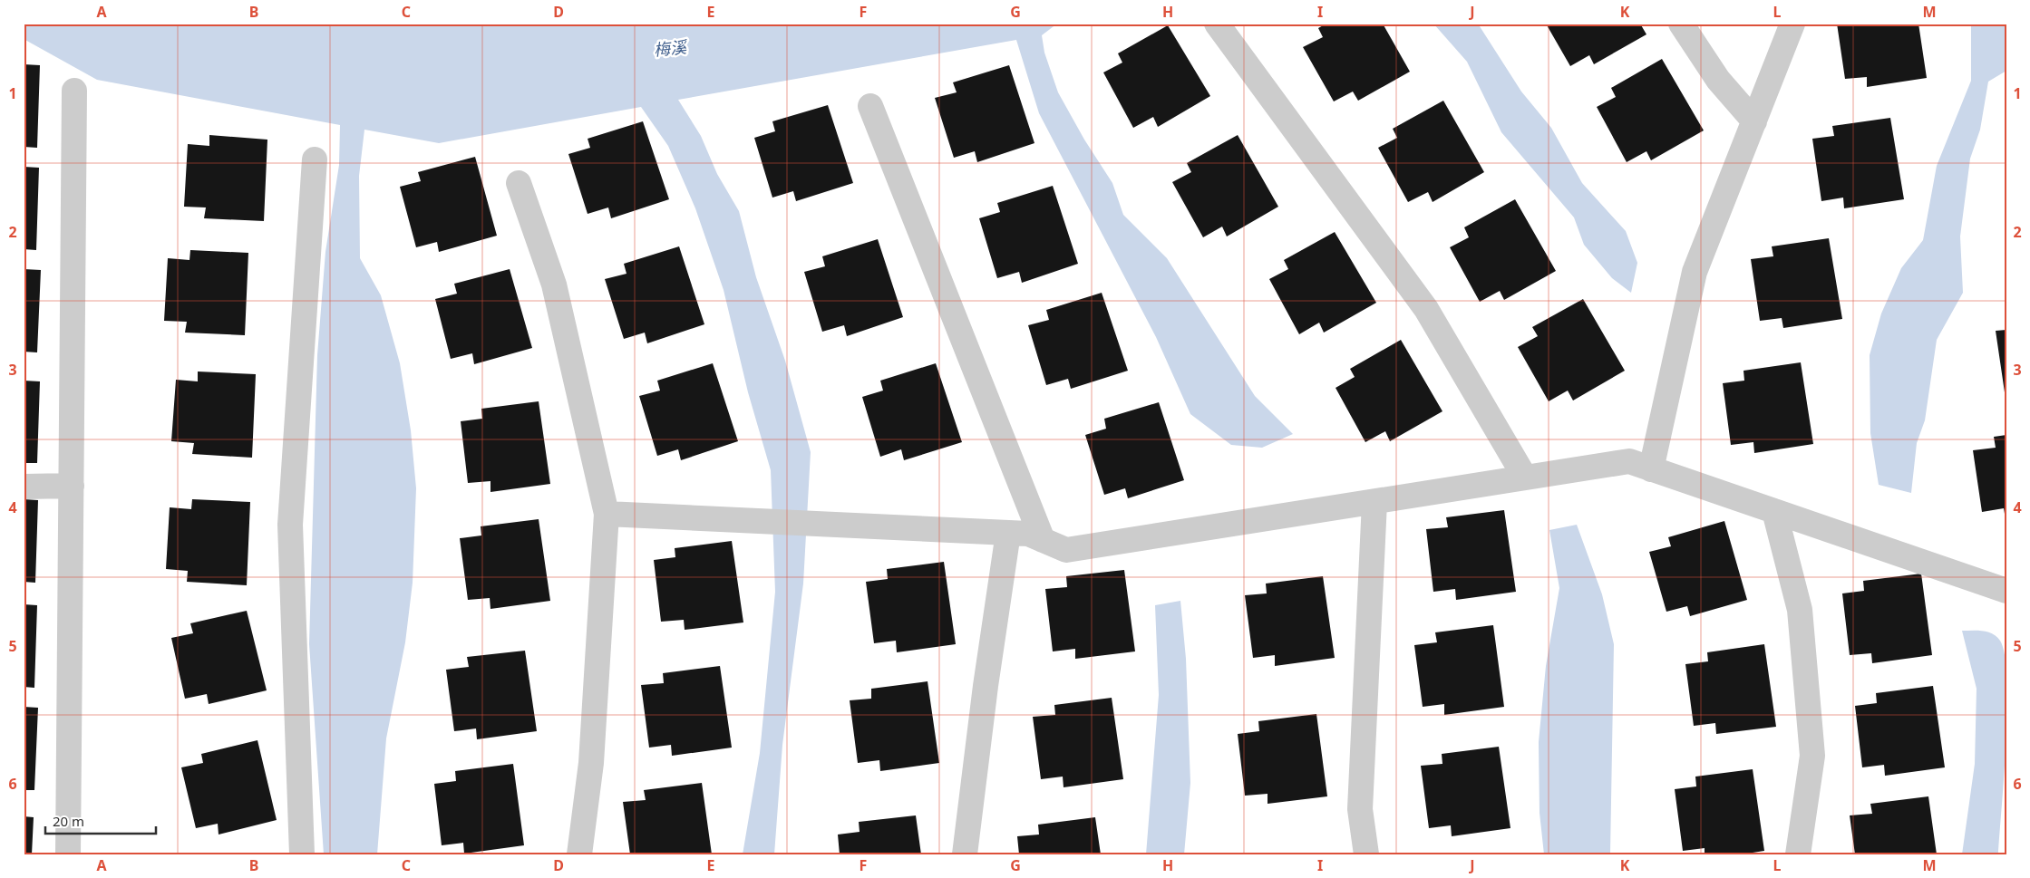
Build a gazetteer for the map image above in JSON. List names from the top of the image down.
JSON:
{
  "water": ["梅溪"],
  "scale_bar": "20 m",
  "grid": {
    "columns": [
      "A",
      "B",
      "C",
      "D",
      "E",
      "F",
      "G",
      "H",
      "I",
      "J",
      "K",
      "L",
      "M"
    ],
    "rows": [
      "1",
      "2",
      "3",
      "4",
      "5",
      "6"
    ]
  }
}
